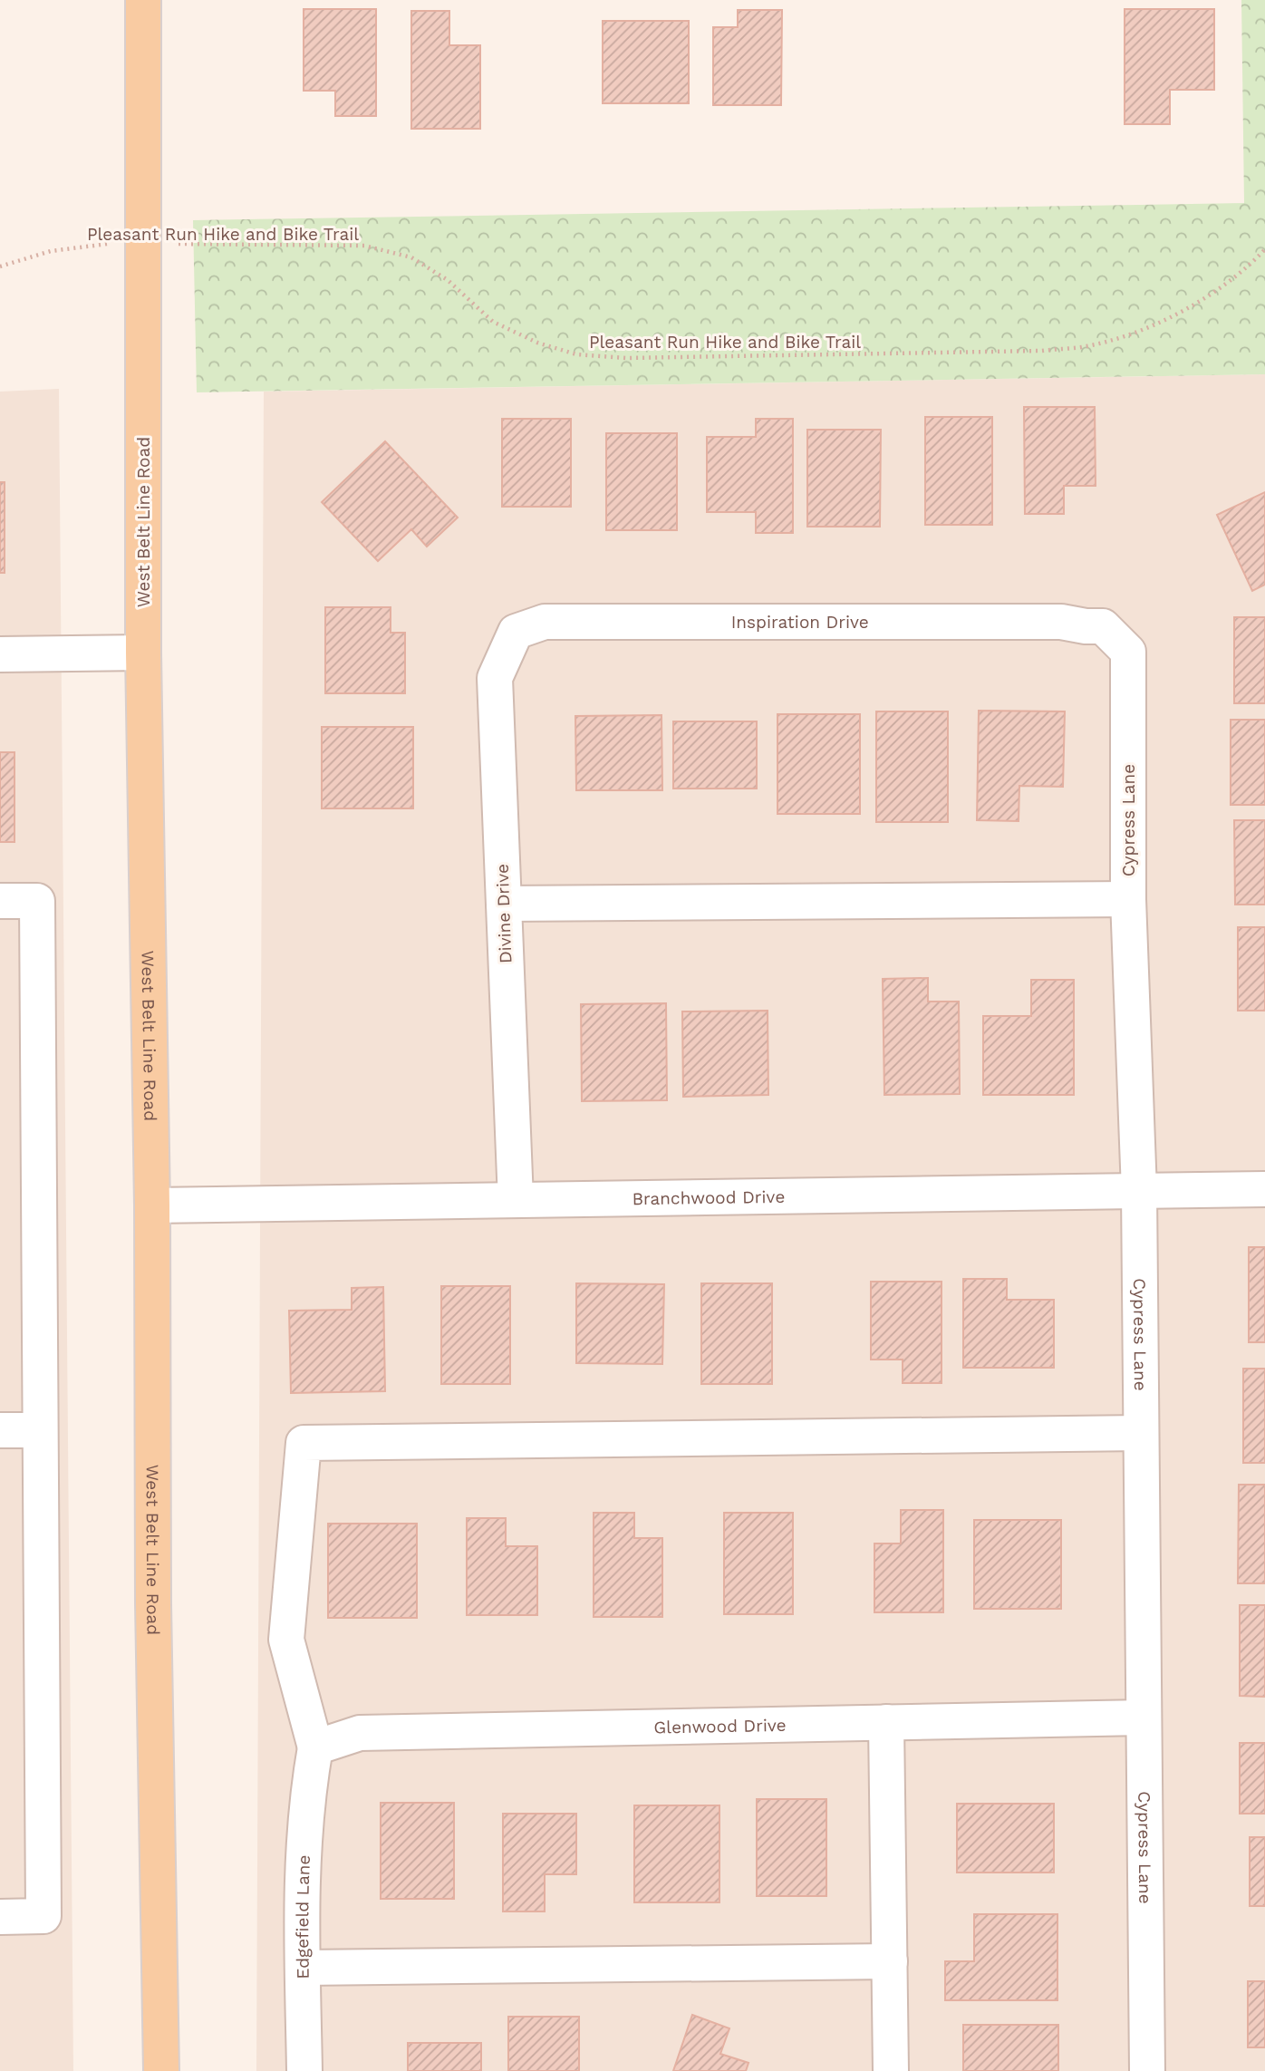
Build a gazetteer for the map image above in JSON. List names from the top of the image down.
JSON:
{
  "streets": {
    "main road": ["West Belt Line Road"],
    "street": [
      "Inspiration Drive",
      "Cypress Lane",
      "Divine Drive",
      "Branchwood Drive",
      "Glenwood Drive",
      "Edgefield Lane"
    ],
    "path": ["Pleasant Run Hike and Bike Trail"]
  },
  "crossings": [
    ["Pleasant Run Hike and Bike Trail", "West Belt Line Road"],
    ["West Belt Line Road", "Branchwood Drive"],
    ["Inspiration Drive", "Cypress Lane"],
    ["Inspiration Drive", "Divine Drive"],
    ["Cypress Lane", "Branchwood Drive"],
    ["Cypress Lane", "Glenwood Drive"],
    ["Divine Drive", "Branchwood Drive"],
    ["Glenwood Drive", "Edgefield Lane"]
  ]
}
